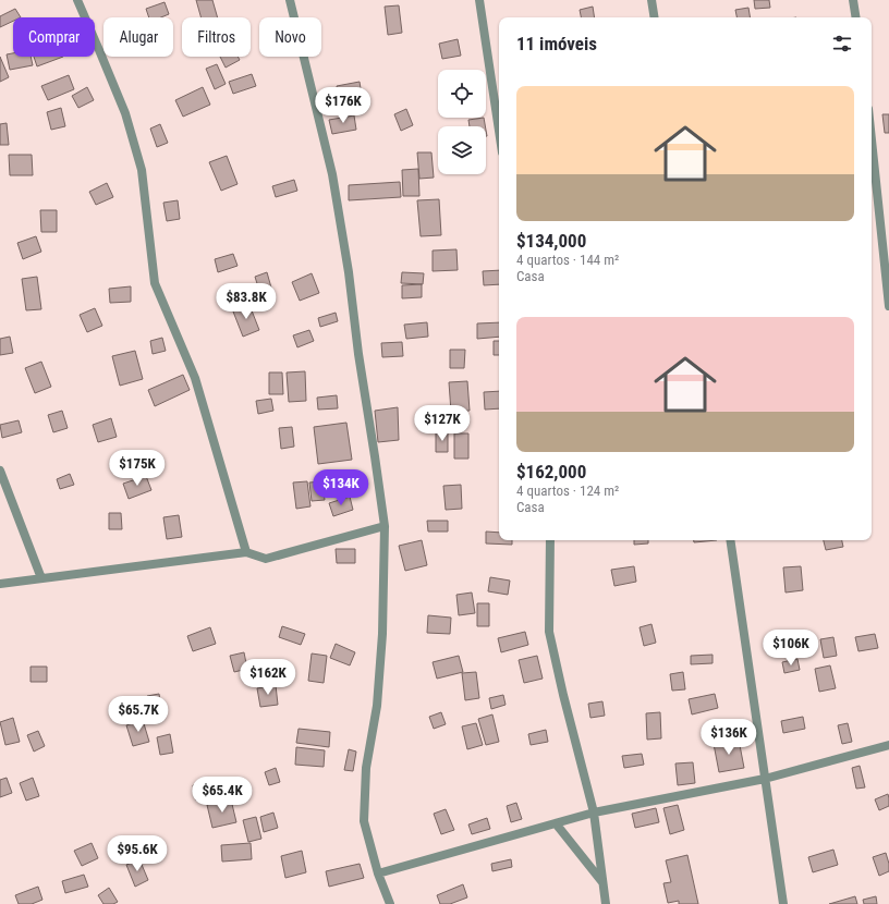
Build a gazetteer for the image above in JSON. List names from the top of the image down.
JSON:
{
  "page": {
    "chip": [
      "Comprar",
      "Alugar",
      "Filtros",
      "Novo"
    ],
    "heading": "11 imóveis",
    "list": [
      {
        "name": "$134,000",
        "note": "4 quartos · 144 m² · Casa"
      },
      {
        "name": "$162,000",
        "note": "4 quartos · 124 m² · Casa"
      }
    ],
    "price": [
      "$176K",
      "$83.8K",
      "$127K",
      "$175K",
      "$134K",
      "$106K",
      "$162K",
      "$65.7K",
      "$136K",
      "$65.4K",
      "$95.6K"
    ]
  }
}
